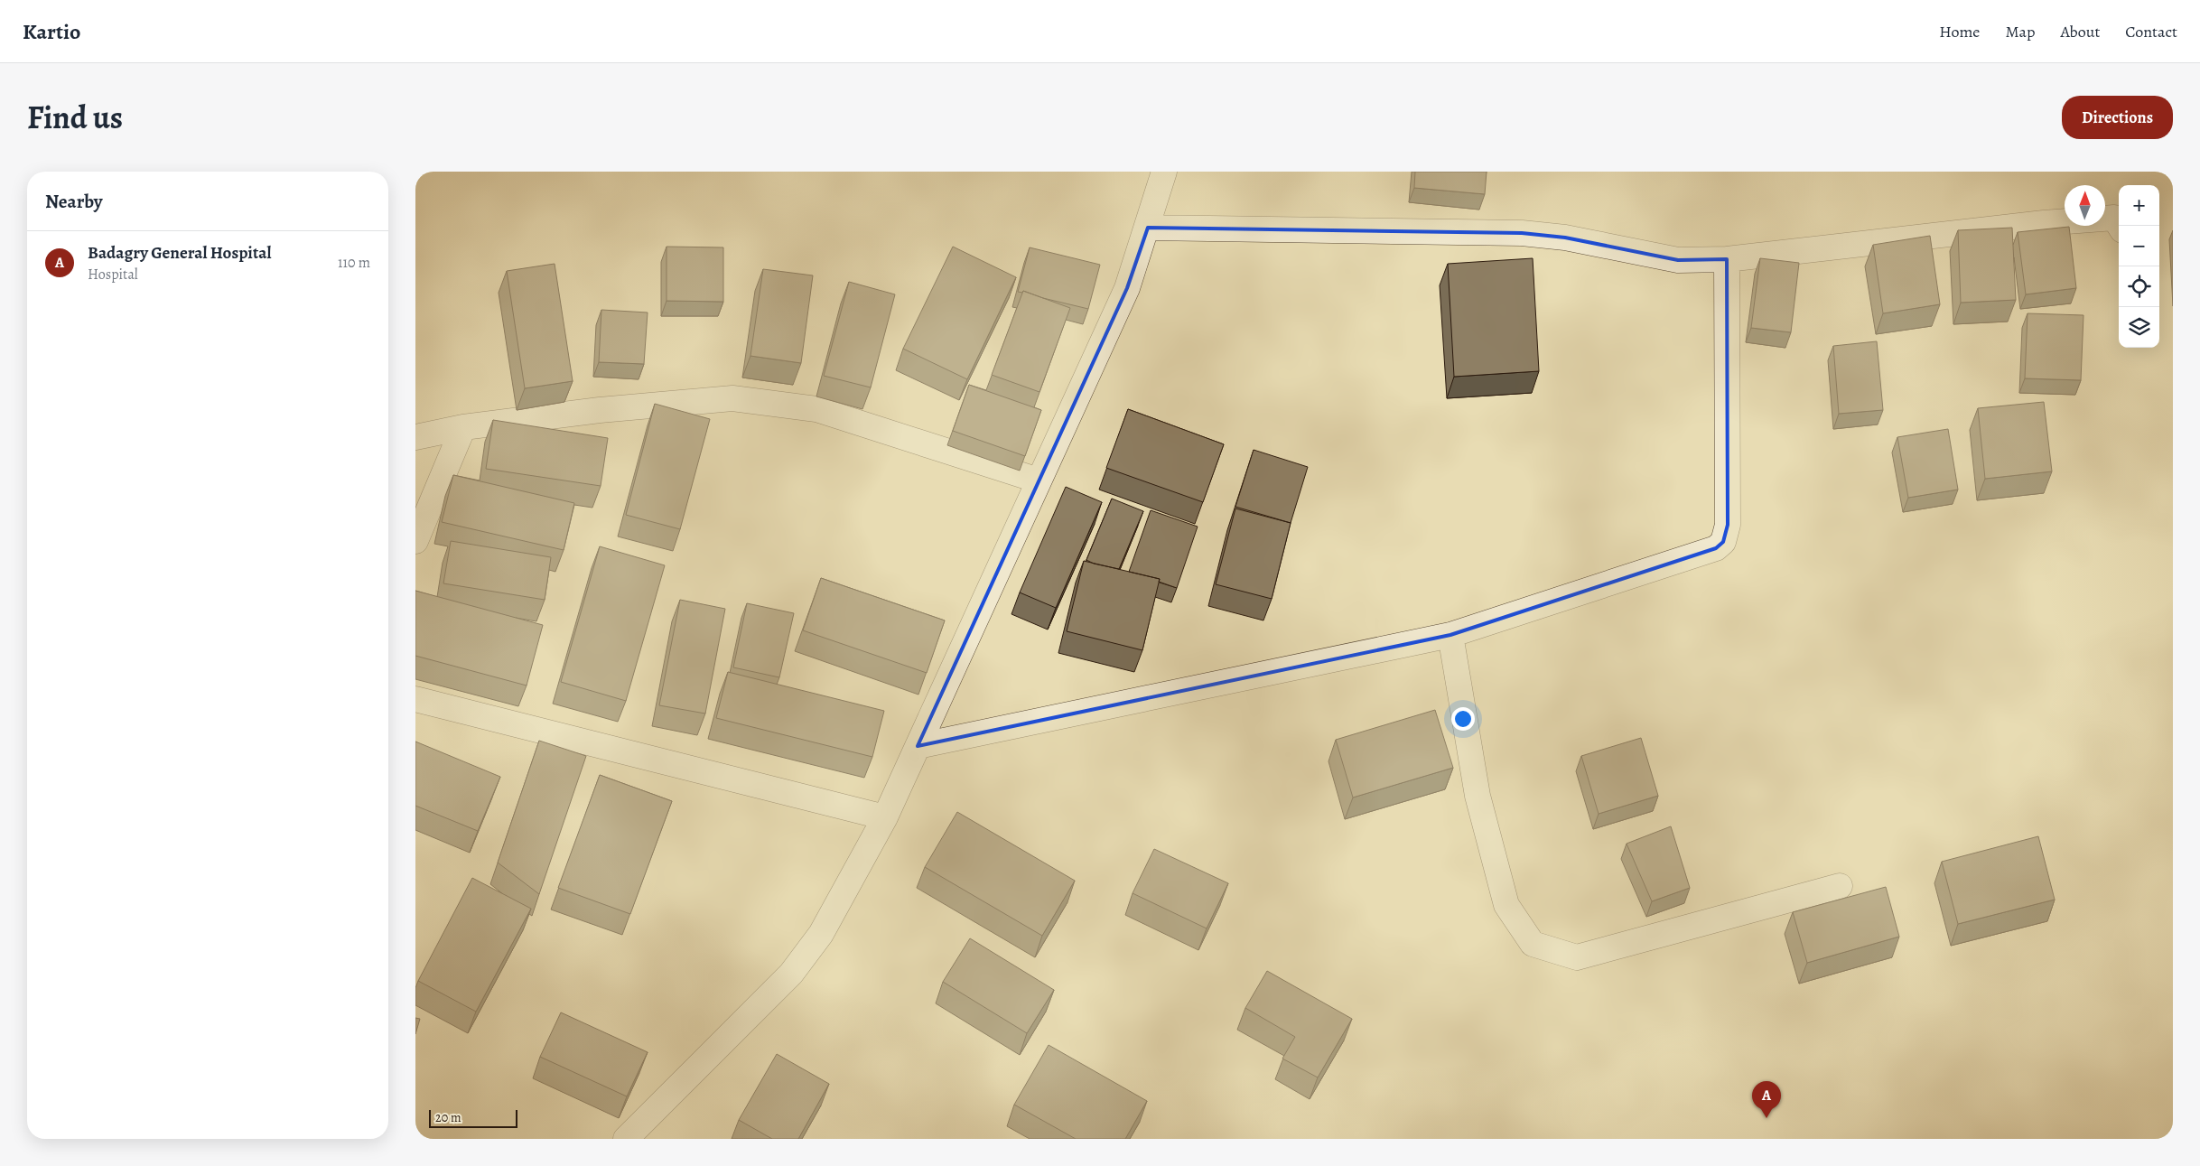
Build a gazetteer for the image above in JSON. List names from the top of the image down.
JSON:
{
  "scale_bar": "20 m",
  "north": "top",
  "page": {
    "header": "Kartio",
    "nav": [
      "Home",
      "Map",
      "About",
      "Contact"
    ],
    "title": "Find us",
    "buttons": "Directions",
    "heading": "Nearby",
    "map_buttons": ["+", "−"],
    "list": [
      {
        "mark": "A",
        "name": "Badagry General Hospital",
        "note": "Hospital",
        "value": "110 m"
      }
    ],
    "pins": "A",
    "scale": "20 m"
  }
}
